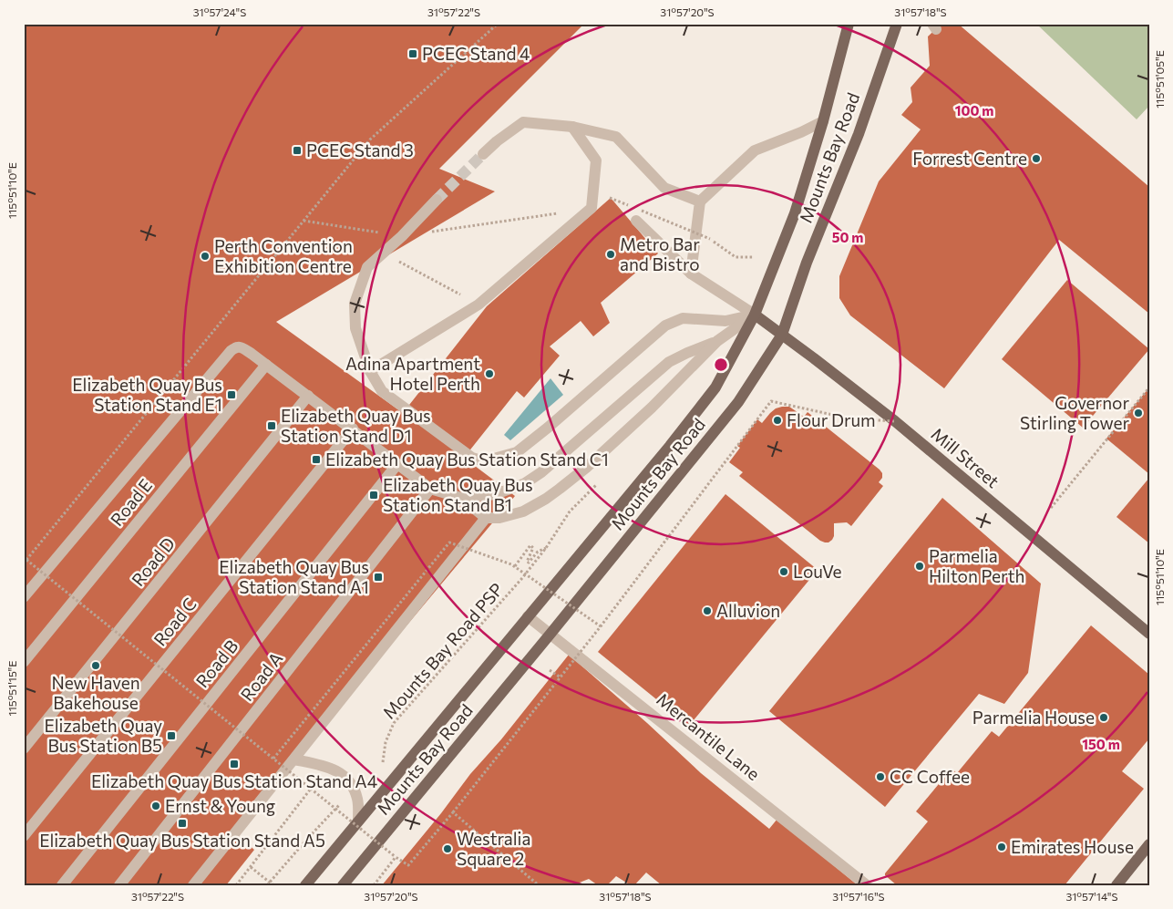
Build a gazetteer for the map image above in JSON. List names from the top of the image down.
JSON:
{
  "streets": {
    "main road": ["Mounts Bay Road", "Mill Street"],
    "lane": [
      "Road E",
      "Road D",
      "Road C",
      "Road B",
      "Road A",
      "Mercantile Lane"
    ],
    "path": ["Mounts Bay Road PSP"]
  },
  "crossings": [
    ["Mounts Bay Road", "Mill Street"],
    ["Mounts Bay Road", "Mercantile Lane"]
  ],
  "places": {
    "transit": [
      "PCEC Stand 4",
      "PCEC Stand 3",
      "Elizabeth Quay Bus Station Stand E1",
      "Elizabeth Quay Bus Station Stand D1",
      "Elizabeth Quay Bus Station Stand C1",
      "Elizabeth Quay Bus Station Stand B1",
      "Elizabeth Quay Bus Station Stand A1",
      "Elizabeth Quay Bus Station B5",
      "Elizabeth Quay Bus Station Stand A4",
      "Elizabeth Quay Bus Station Stand A5"
    ],
    "other": [
      "Forrest Centre",
      "Metro Bar and Bistro",
      "Perth Convention Exhibition Centre",
      "Adina Apartment Hotel Perth",
      "Governor Stirling Tower",
      "Flour Drum",
      "Parmelia Hilton Perth",
      "LouVe",
      "Alluvion",
      "New Haven Bakehouse",
      "Parmelia House",
      "CC Coffee",
      "Ernst & Young",
      "Emirates House",
      "Westralia Square 2"
    ]
  },
  "coordinates": [
    "31°57'24\"S",
    "31°57'22\"S",
    "31°57'20\"S",
    "31°57'18\"S",
    "115°51'05\"E",
    "115°51'10\"E",
    "115°51'15\"E",
    "31°57'16\"S",
    "31°57'14\"S"
  ],
  "rings": ["100 m", "50 m", "150 m"]
}
